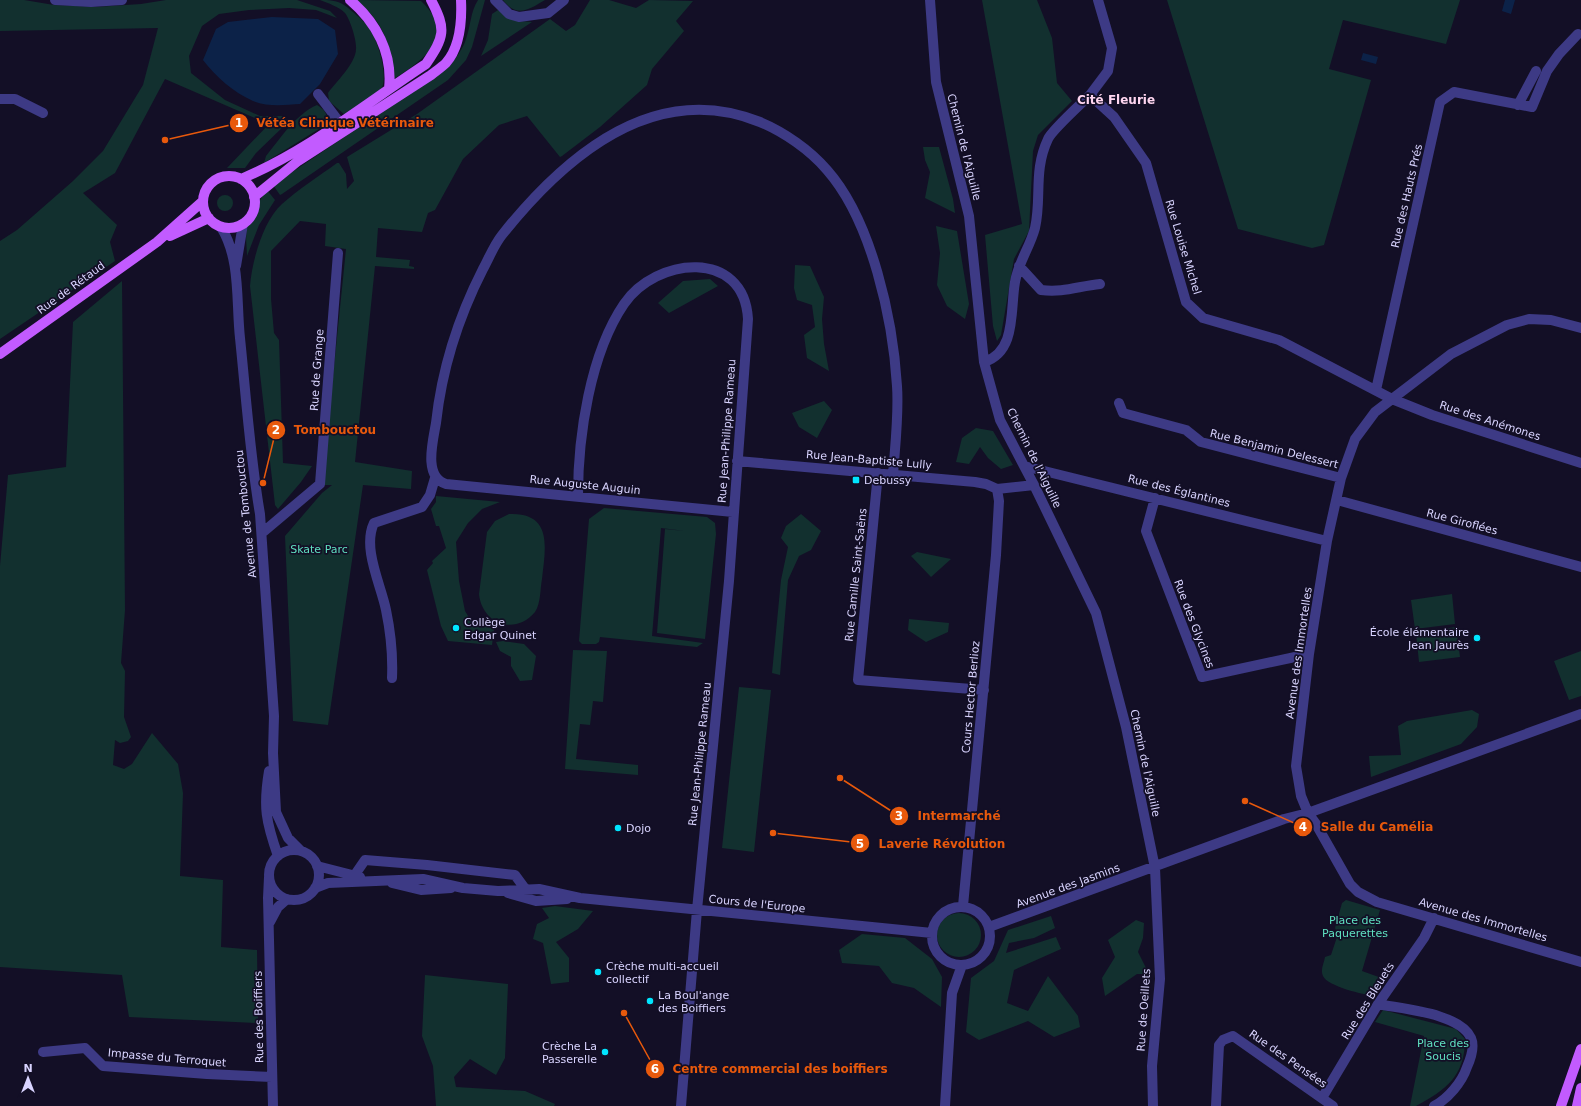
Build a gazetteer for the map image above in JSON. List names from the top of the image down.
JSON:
{
  "streets": {
    "main road": ["Rue de Rétaud"],
    "street": [
      "Chemin de l'Aiguille",
      "Rue des Hauts Prés",
      "Rue Louise Michel",
      "Rue de Grange",
      "Rue des Anémones",
      "Rue Jean-Philippe Rameau",
      "Rue Benjamin Delessert",
      "Rue Jean-Baptiste Lully",
      "Rue Auguste Auguin",
      "Rue des Églantines",
      "Avenue de Tombouctou",
      "Rue Giroflées",
      "Rue Camille Saint-Saëns",
      "Rue des Glycines",
      "Avenue des Immortelles",
      "Cours Hector Berlioz",
      "Avenue des Jasmins",
      "Cours de l'Europe",
      "Rue des Bleuets",
      "Rue de Oeillets",
      "Rue des Boiffiers",
      "Impasse du Terroquet",
      "Rue des Pensées"
    ]
  },
  "crossings": [
    ["Chemin de l'Aiguille", "Rue des Églantines"],
    ["Chemin de l'Aiguille", "Avenue des Jasmins"],
    ["Chemin de l'Aiguille", "Rue de Oeillets"],
    ["Rue des Hauts Prés", "Rue Louise Michel"],
    ["Rue Louise Michel", "Rue des Anémones"],
    ["Rue Louise Michel", "Avenue des Immortelles"],
    ["Rue de Rétaud", "Avenue de Tombouctou"],
    ["Rue de Grange", "Avenue de Tombouctou"],
    ["Rue des Anémones", "Avenue des Immortelles"],
    ["Rue Jean-Philippe Rameau", "Rue Jean-Baptiste Lully"],
    ["Rue Jean-Philippe Rameau", "Rue Auguste Auguin"],
    ["Rue Jean-Philippe Rameau", "Cours de l'Europe"],
    ["Rue Benjamin Delessert", "Avenue des Immortelles"],
    ["Rue Jean-Baptiste Lully", "Rue Camille Saint-Saëns"],
    ["Rue Jean-Baptiste Lully", "Cours Hector Berlioz"],
    ["Rue des Églantines", "Rue des Glycines"],
    ["Rue des Églantines", "Avenue des Immortelles"],
    ["Avenue de Tombouctou", "Cours de l'Europe"],
    ["Avenue de Tombouctou", "Rue des Boiffiers"],
    ["Rue Giroflées", "Avenue des Immortelles"],
    ["Rue Camille Saint-Saëns", "Cours Hector Berlioz"],
    ["Rue des Glycines", "Avenue des Immortelles"],
    ["Avenue des Immortelles", "Avenue des Jasmins"],
    ["Avenue des Immortelles", "Rue des Bleuets"],
    ["Cours Hector Berlioz", "Avenue des Jasmins"],
    ["Cours Hector Berlioz", "Cours de l'Europe"],
    ["Avenue des Jasmins", "Cours de l'Europe"],
    ["Avenue des Jasmins", "Rue de Oeillets"],
    ["Cours de l'Europe", "Rue des Boiffiers"],
    ["Rue des Bleuets", "Rue des Pensées"],
    ["Rue des Boiffiers", "Impasse du Terroquet"]
  ],
  "districts": ["Cité Fleurie"],
  "parks": ["Skate Parc", "Place des Paquerettes", "Place des Soucis"],
  "places": {
    "other": [
      "Vétéa Clinique Vétérinaire",
      "Tombouctou",
      "Collège Edgar Quinet",
      "École élémentaire Jean Jaurès",
      "Intermarché",
      "Salle du Camélia",
      "Dojo",
      "Laverie Révolution",
      "Crèche multi-accueil collectif",
      "La Boul'ange des Boiffiers",
      "Centre commercial des boiffiers",
      "Crèche La Passerelle"
    ],
    "transit": ["Debussy"]
  },
  "north": "top"
}
